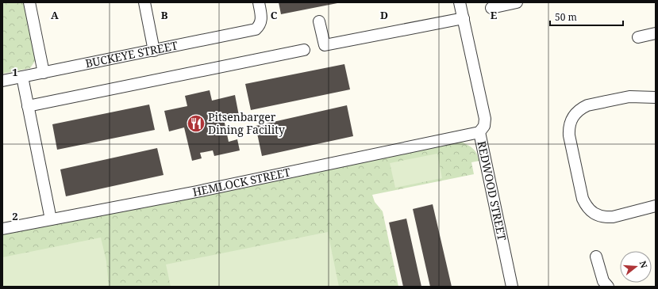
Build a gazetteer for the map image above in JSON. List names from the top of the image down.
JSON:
{
  "streets": {
    "street": ["BUCKEYE STREET", "HEMLOCK STREET", "REDWOOD STREET"]
  },
  "crossings": [
    ["HEMLOCK STREET", "REDWOOD STREET"]
  ],
  "places": {
    "restaurant": ["Pitsenbarger Dining Facility"]
  },
  "scale_bar": "50 m",
  "north": "right",
  "grid": {
    "columns": [
      "A",
      "B",
      "C",
      "D",
      "E"
    ],
    "rows": ["1", "2"]
  }
}
